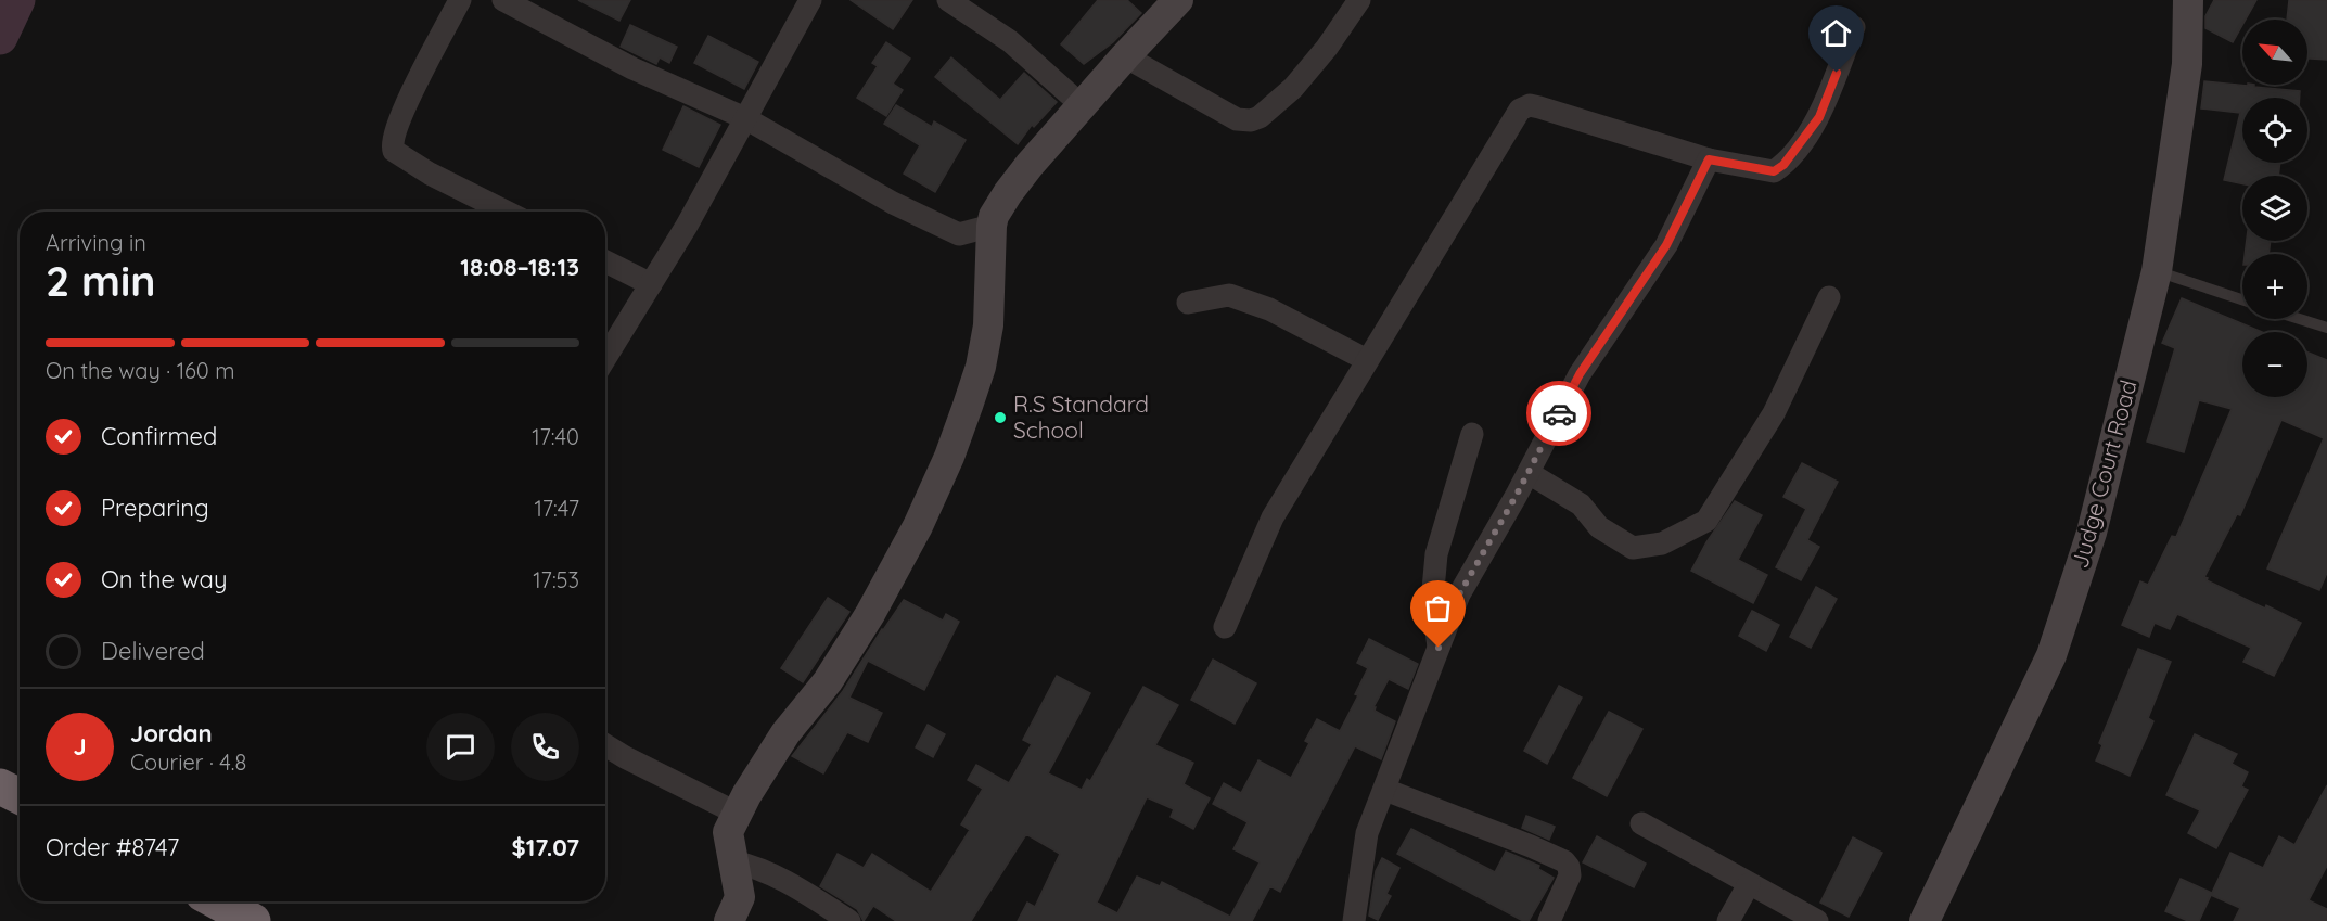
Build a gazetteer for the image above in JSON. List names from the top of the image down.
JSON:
{
  "streets": {
    "street": ["Judge Court Road"]
  },
  "places": ["R.S Standard School"],
  "north": "top left",
  "page": {
    "map_buttons": ["+", "−"],
    "heading": ["2 min", "Arriving in", "18:08–18:13"],
    "panel": [
      "Jordan",
      "Courier · 4.8",
      "Order #8747",
      "$17.07"
    ],
    "bar": "On the way · 160 m",
    "list": [
      ["Confirmed", "17:40"],
      ["Preparing", "17:47"],
      ["On the way", "17:53"],
      "Delivered"
    ],
    "round": "J"
  }
}
